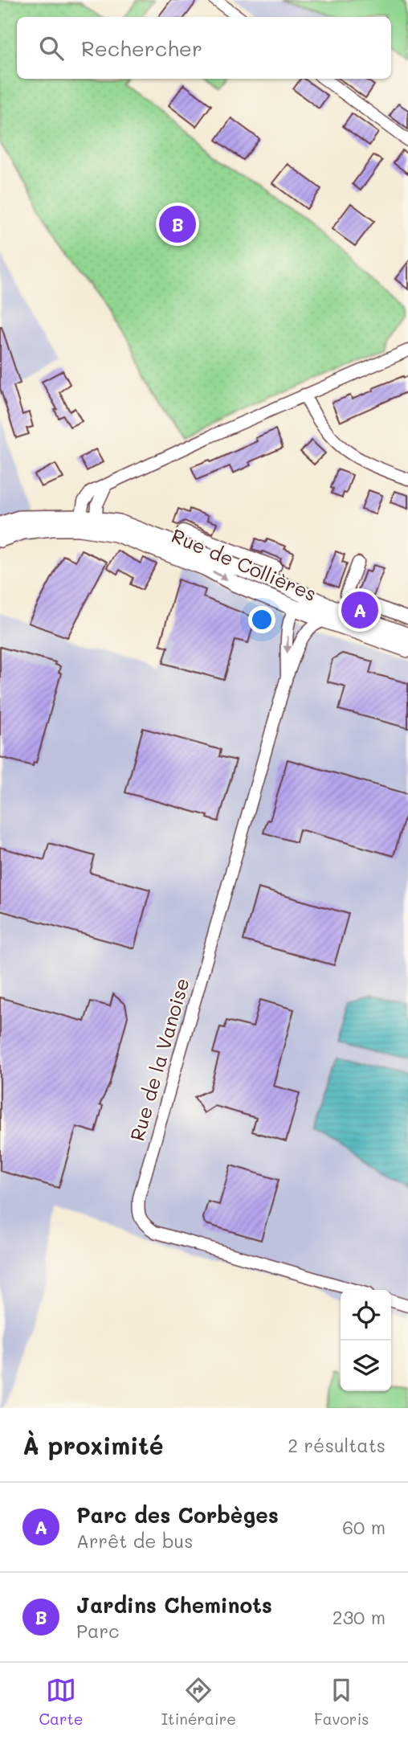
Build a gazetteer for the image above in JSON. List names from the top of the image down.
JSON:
{
  "streets": {
    "main road": ["Rue de Collières"],
    "street": ["Rue de la Vanoise"]
  },
  "crossings": [
    ["Rue de Collières", "Rue de la Vanoise"]
  ],
  "page": {
    "search": "Rechercher",
    "pins": ["B", "A"],
    "heading": ["À proximité", "2 résultats"],
    "list": [
      {
        "mark": "A",
        "name": "Parc des Corbèges",
        "note": "Arrêt de bus",
        "value": "60 m"
      },
      {
        "mark": "B",
        "name": "Jardins Cheminots",
        "note": "Parc",
        "value": "230 m"
      }
    ],
    "nav": ["Carte", "Itinéraire", "Favoris"]
  }
}
